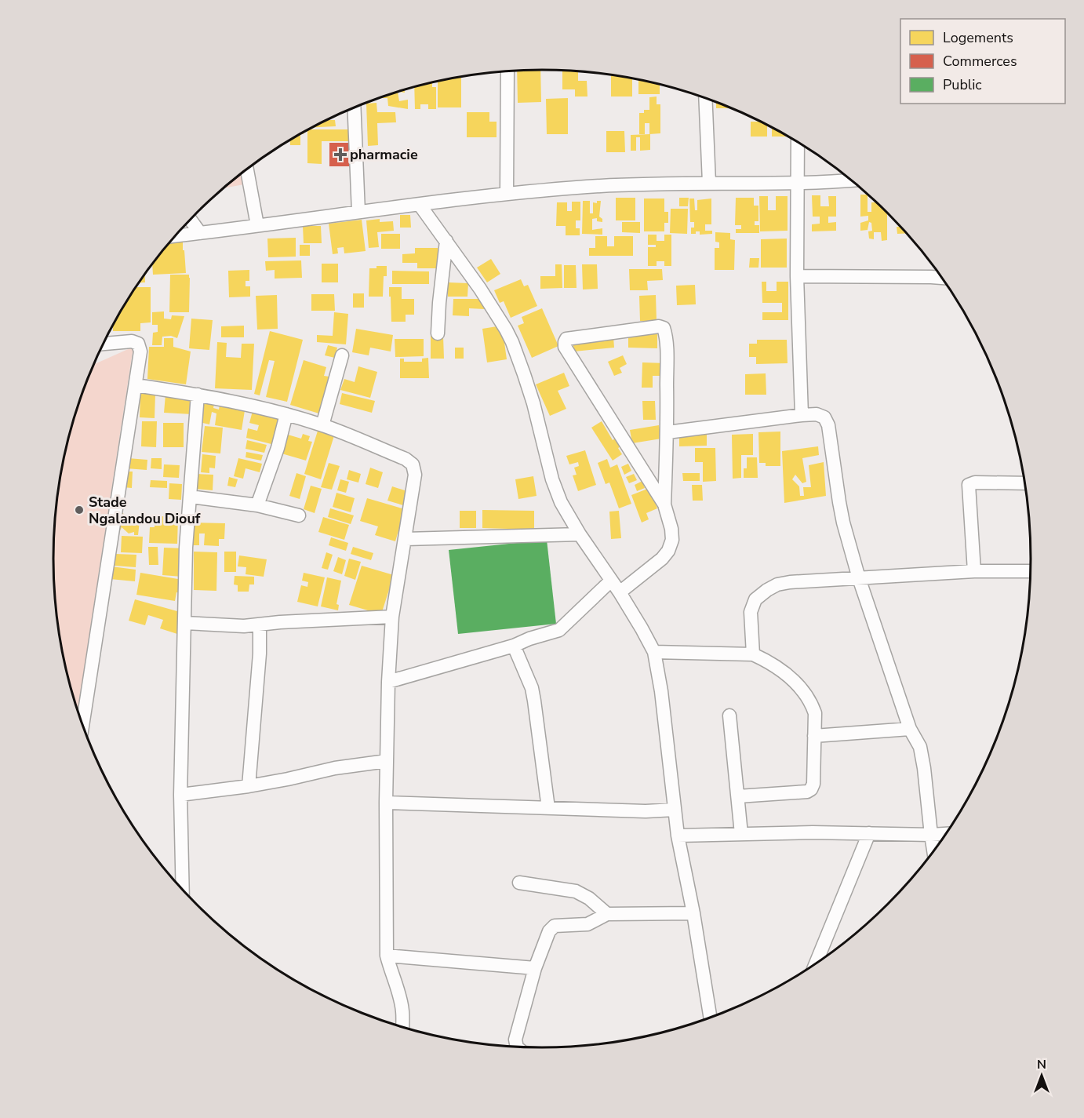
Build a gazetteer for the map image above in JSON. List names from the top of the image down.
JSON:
{
  "places": {
    "health": ["pharmacie"],
    "other": ["Stade Ngalandou Diouf"]
  },
  "legend": ["Logements", "Commerces", "Public"],
  "north": "top"
}
